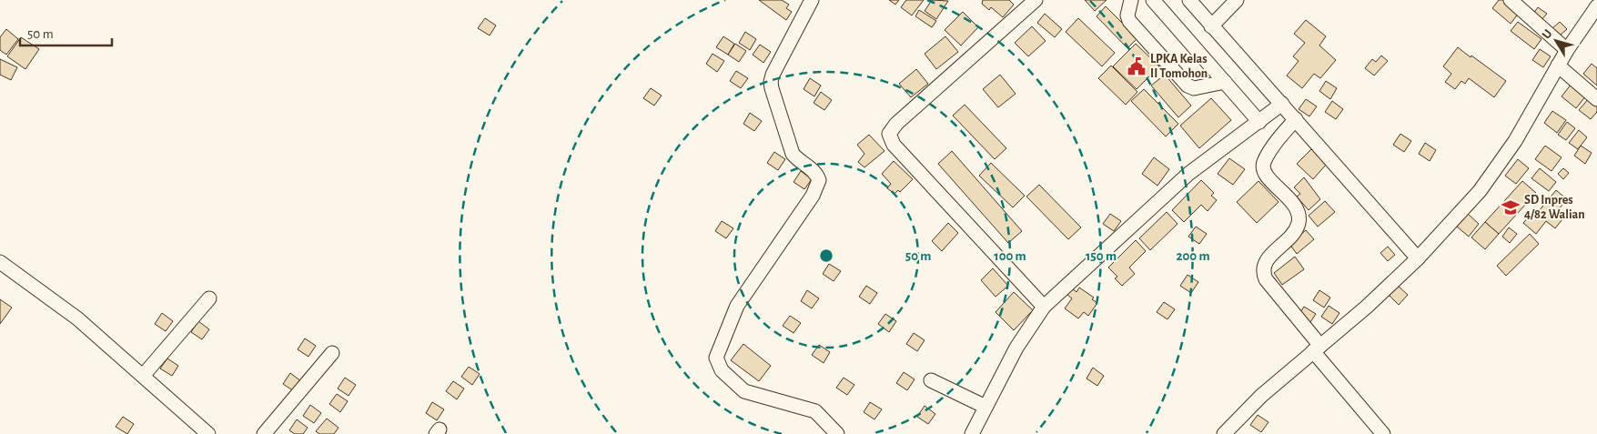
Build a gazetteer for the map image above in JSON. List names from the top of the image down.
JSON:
{
  "places": {
    "public building": ["LPKA Kelas II Tomohon"],
    "school or university": ["SD Inpres 4/82 Walian"]
  },
  "scale_bar": "50 m",
  "north": "top left",
  "rings": [
    "50 m",
    "100 m",
    "150 m",
    "200 m"
  ]
}
